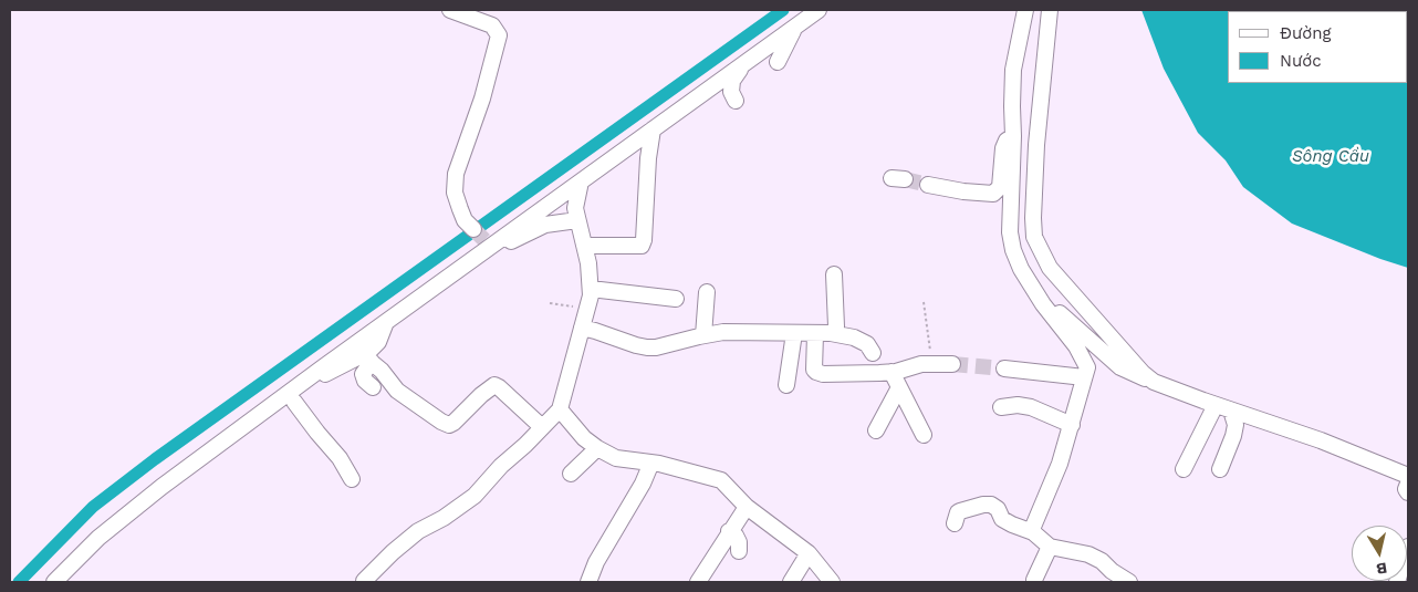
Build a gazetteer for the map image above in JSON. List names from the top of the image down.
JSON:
{
  "water": ["Sông Cầu"],
  "legend": ["Đường", "Nước"],
  "north": "bottom"
}
